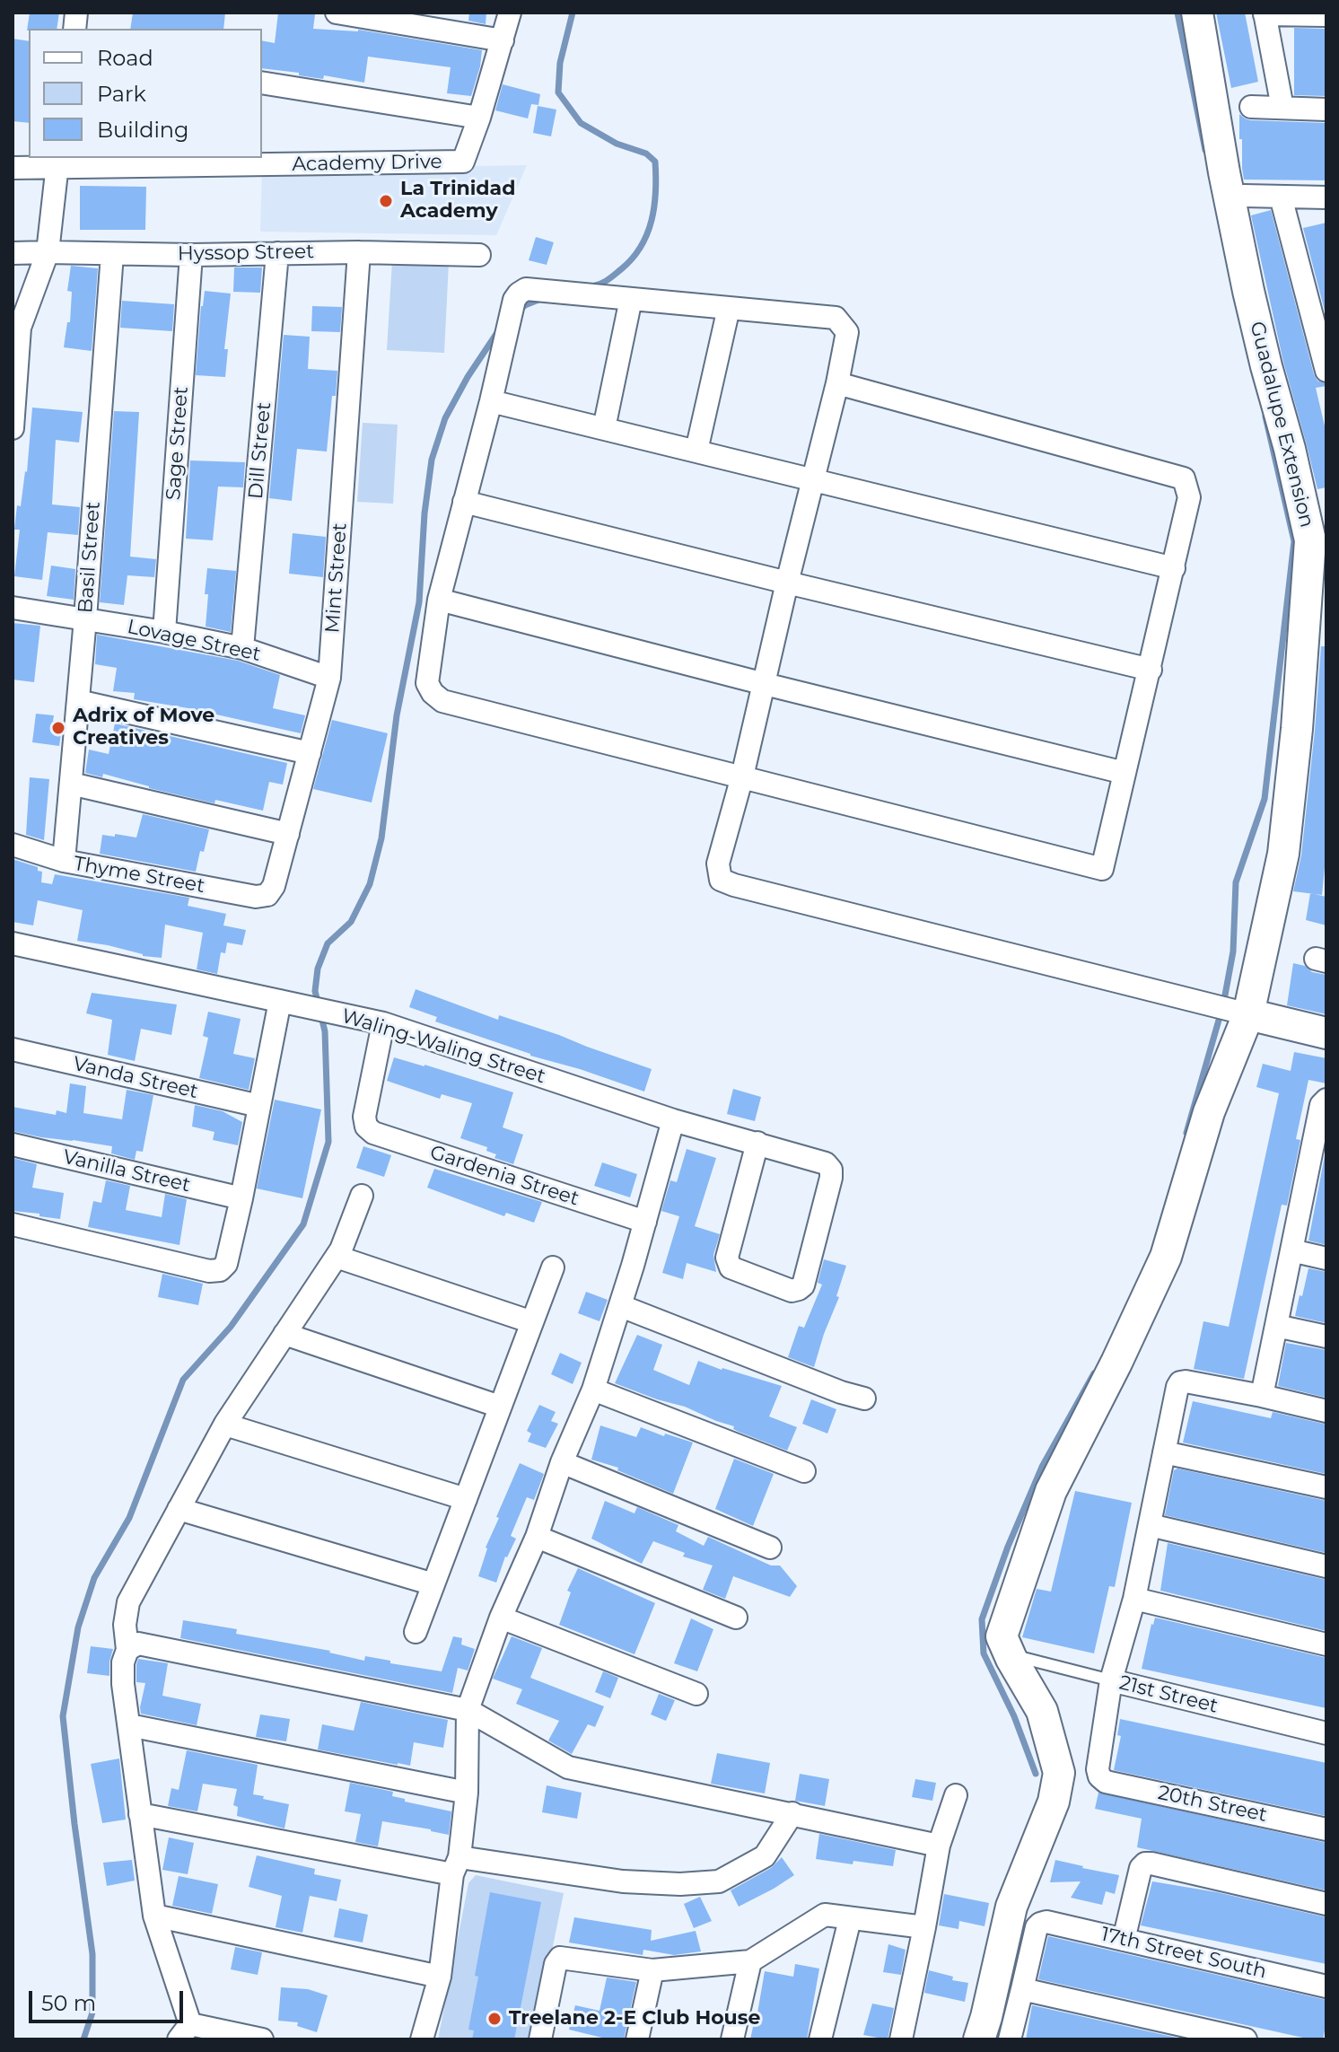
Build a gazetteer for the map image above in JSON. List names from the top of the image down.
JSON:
{
  "streets": {
    "street": [
      "Academy Drive",
      "Hyssop Street",
      "Guadalupe Extension",
      "Sage Street",
      "Dill Street",
      "Basil Street",
      "Mint Street",
      "Lovage Street",
      "Thyme Street",
      "Waling-Waling Street",
      "Vanda Street",
      "Vanilla Street",
      "Gardenia Street",
      "21st Street",
      "20th Street",
      "17th Street South"
    ]
  },
  "crossings": [
    ["Hyssop Street", "Sage Street"],
    ["Hyssop Street", "Dill Street"],
    ["Hyssop Street", "Basil Street"],
    ["Hyssop Street", "Mint Street"],
    ["Guadalupe Extension", "21st Street"],
    ["Sage Street", "Lovage Street"],
    ["Dill Street", "Lovage Street"],
    ["Basil Street", "Lovage Street"],
    ["Basil Street", "Thyme Street"],
    ["Mint Street", "Lovage Street"],
    ["Mint Street", "Thyme Street"],
    ["Waling-Waling Street", "Gardenia Street"],
    ["21st Street", "20th Street"]
  ],
  "places": ["La Trinidad Academy", "Adrix of Move Creatives", "Treelane 2-E Club House"],
  "legend": ["Road", "Park", "Building"],
  "scale_bar": "50 m"
}
